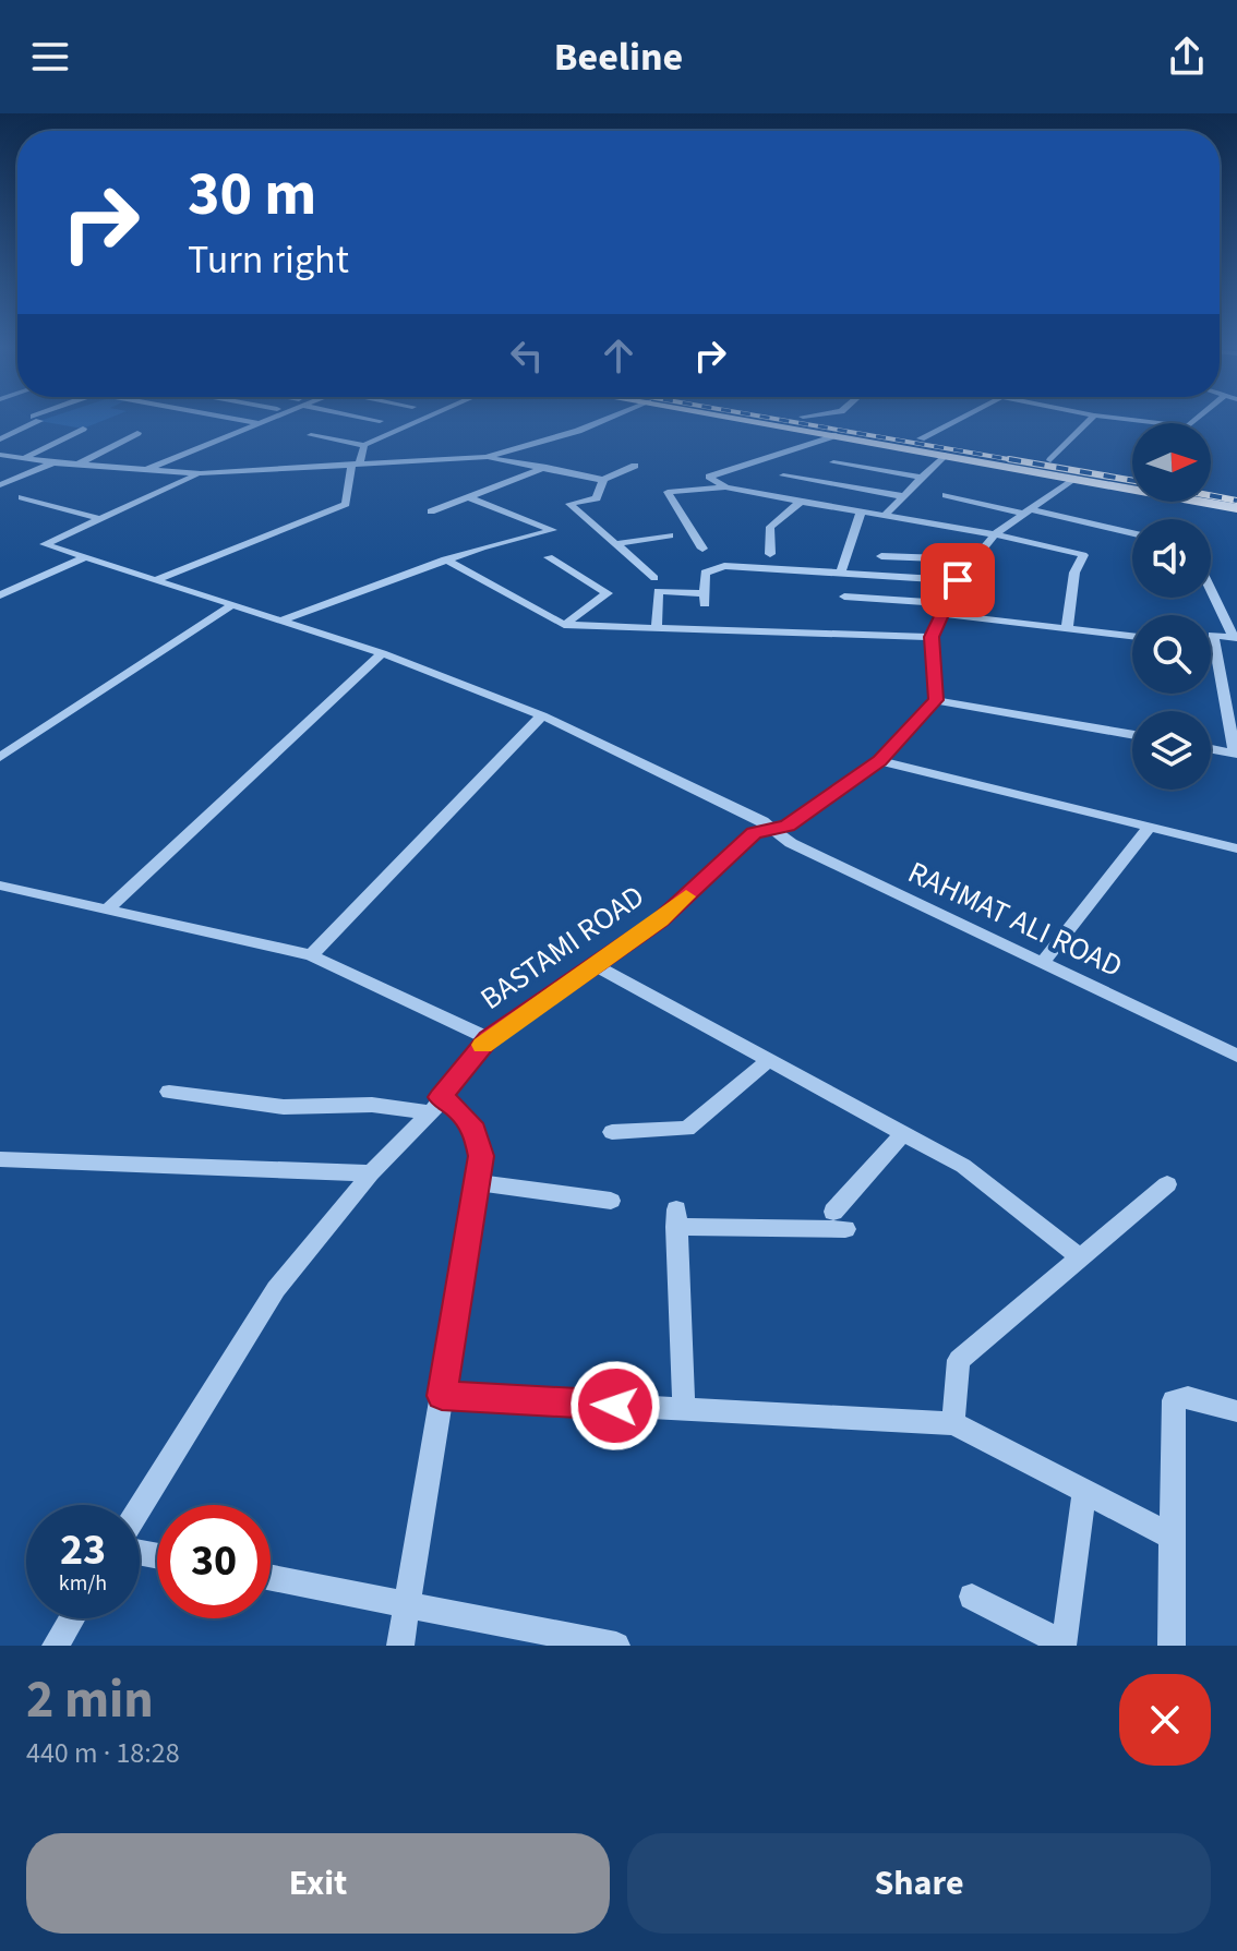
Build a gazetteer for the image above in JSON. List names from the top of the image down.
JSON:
{
  "streets": {
    "street": ["RAHMAT ALI ROAD", "BASTAMI ROAD"]
  },
  "crossings": [
    ["RAHMAT ALI ROAD", "BASTAMI ROAD"]
  ],
  "north": "right",
  "page": {
    "header": "Beeline",
    "turn": ["30 m", "Turn right"],
    "speed": "23 km/h",
    "limit": "30",
    "heading": ["2 min", "440 m · 18:28"],
    "buttons": ["Exit", "Share"]
  }
}
